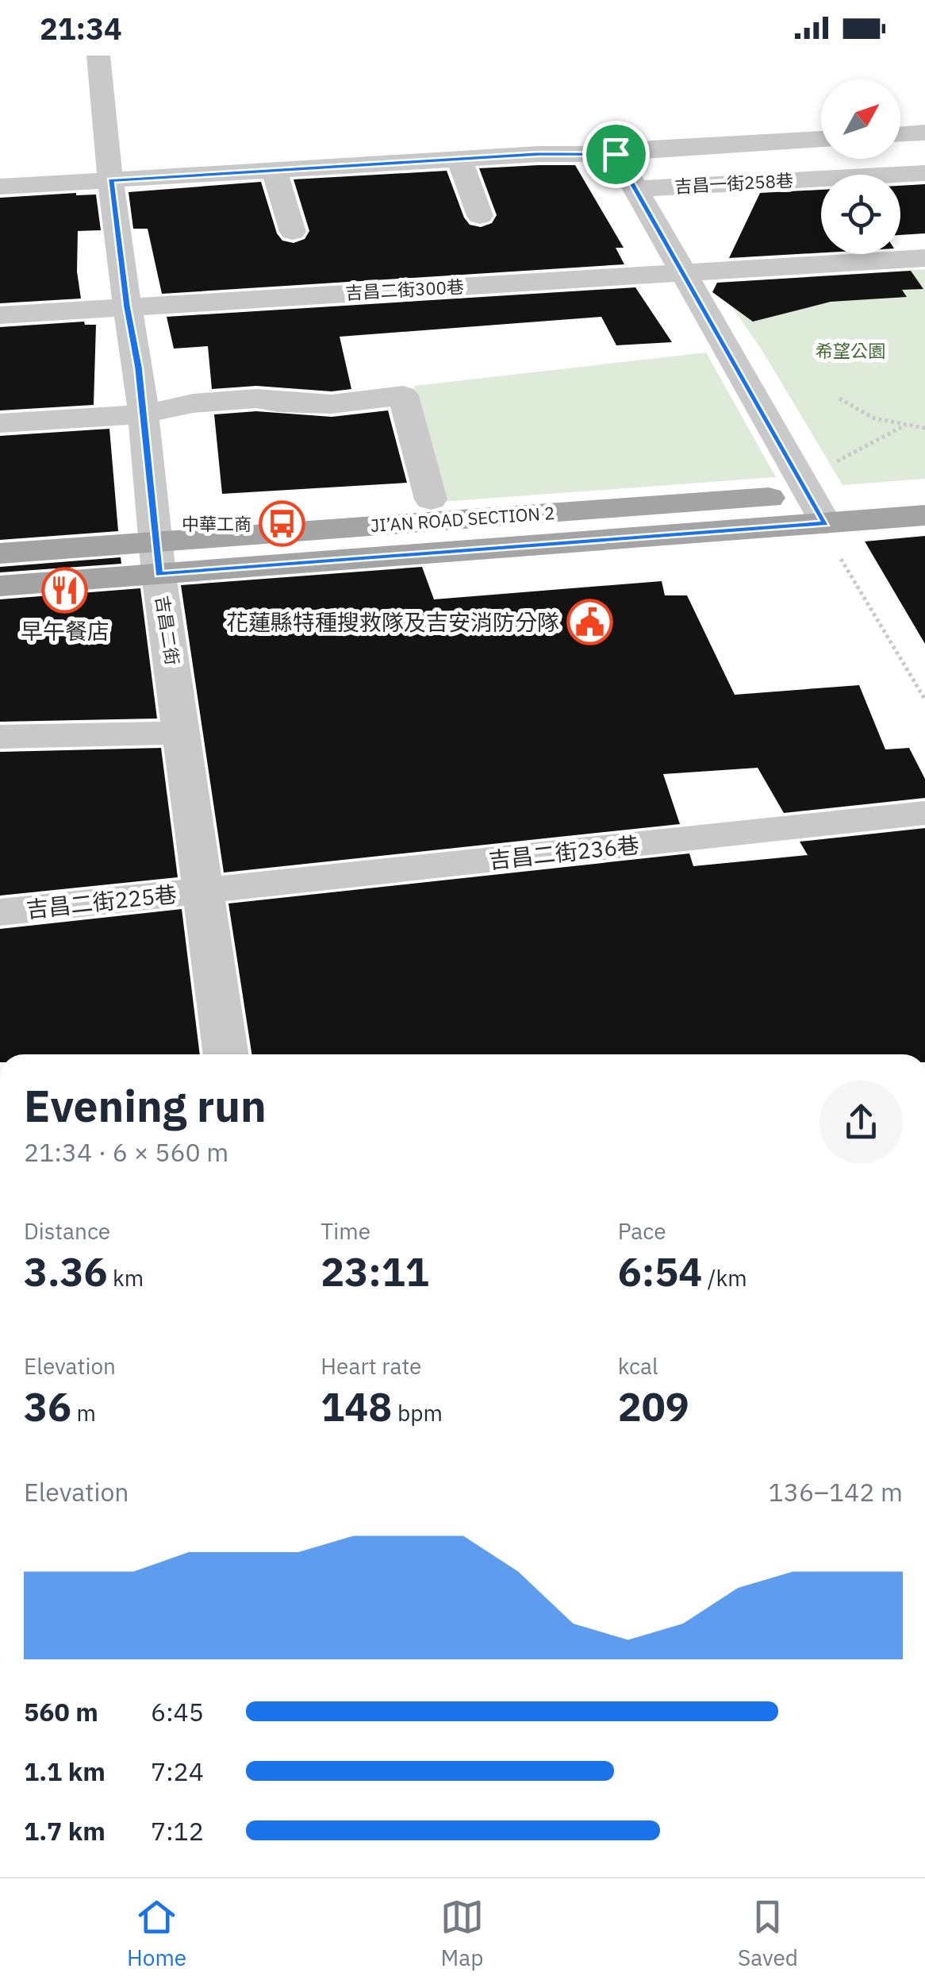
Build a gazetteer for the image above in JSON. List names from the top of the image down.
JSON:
{
  "streets": {
    "main road": ["JI’AN ROAD SECTION 2"],
    "street": [
      "吉昌一街258巷",
      "吉昌二街300巷",
      "吉昌二街",
      "吉昌二街236巷",
      "吉昌二街225巷"
    ]
  },
  "crossings": [
    ["吉昌二街300巷", "吉昌二街"],
    ["JI’AN ROAD SECTION 2", "吉昌二街"],
    ["吉昌二街", "吉昌二街236巷"],
    ["吉昌二街", "吉昌二街225巷"],
    ["吉昌二街236巷", "吉昌二街225巷"]
  ],
  "parks": ["希望公園"],
  "places": {
    "bus stop": ["中華工商"],
    "restaurant": ["早午餐店"],
    "public building": ["花蓮縣特種搜救隊及吉安消防分隊"]
  },
  "north": "top right",
  "page": {
    "status": "21:34",
    "heading": ["Evening run", "21:34 · 6 × 560 m"],
    "stats": [
      ["Distance", "3.36 km"],
      ["Time", "23:11"],
      ["Pace", "6:54 /km"],
      ["Elevation", "36 m"],
      ["Heart rate", "148 bpm"],
      ["kcal", "209"]
    ],
    "chart": ["Elevation", "136–142 m"],
    "list": [
      {
        "name": "560 m",
        "note": "6:45"
      },
      {
        "name": "1.1 km",
        "note": "7:24"
      },
      {
        "name": "1.7 km",
        "note": "7:12"
      }
    ],
    "tabs": ["Home", "Map", "Saved"]
  }
}
